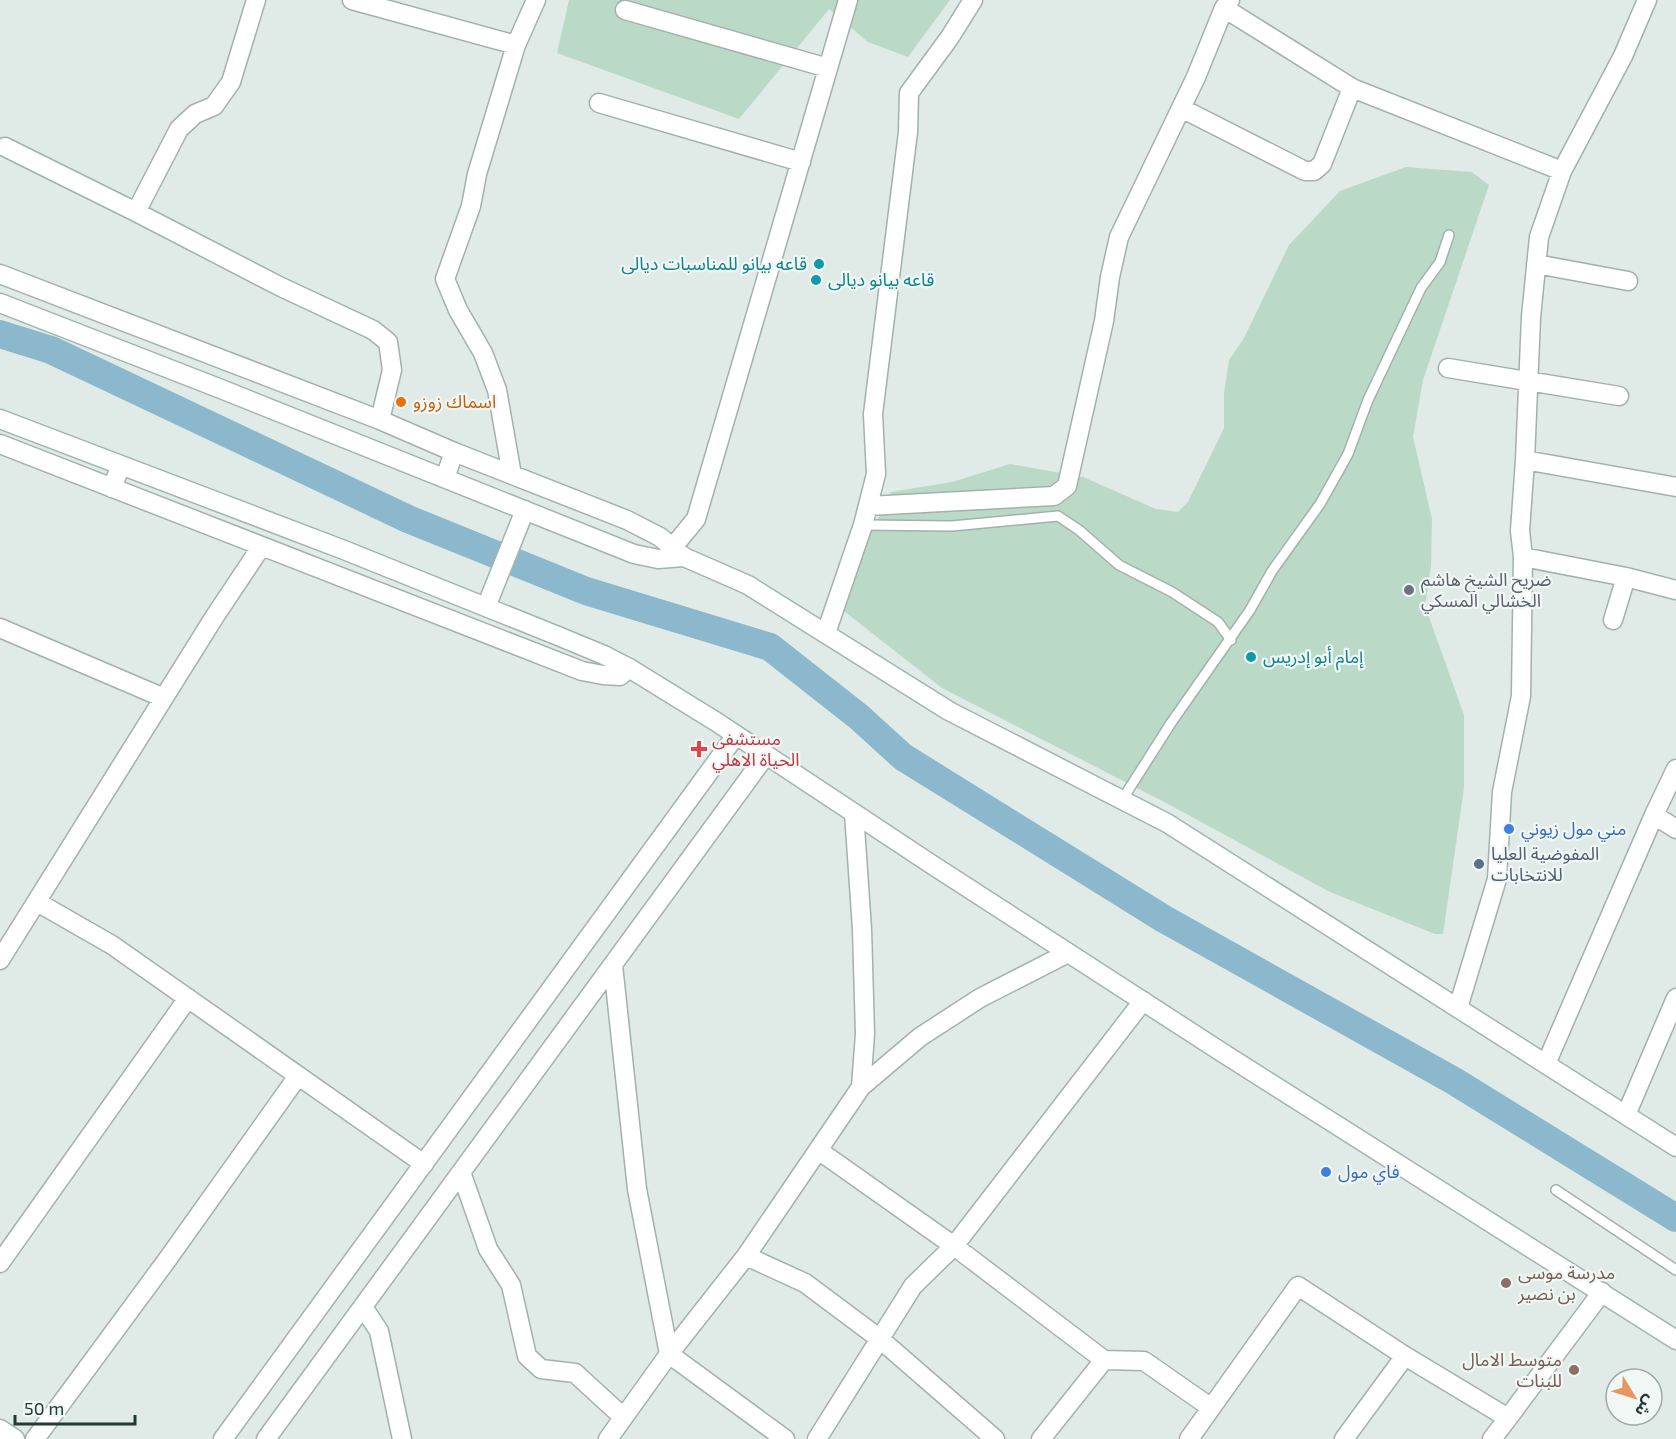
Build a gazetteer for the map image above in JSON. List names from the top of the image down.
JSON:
{
  "places": {
    "other": [
      "قاعه بيانو للمناسبات ديالى",
      "قاعه بيانو ديالى",
      "اسماك زوزو",
      "ضريح الشيخ هاشم الخشالي المسكي",
      "إمام أبو إدريس",
      "مني مول زيوني",
      "المفوضية العليا للانتخابات",
      "فاي مول",
      "مدرسة موسى بن نصير",
      "متوسط الامال للبنات"
    ],
    "health": ["مستشفى الحياة الاهلي"]
  },
  "scale_bar": "50 m",
  "north": "bottom right"
}
